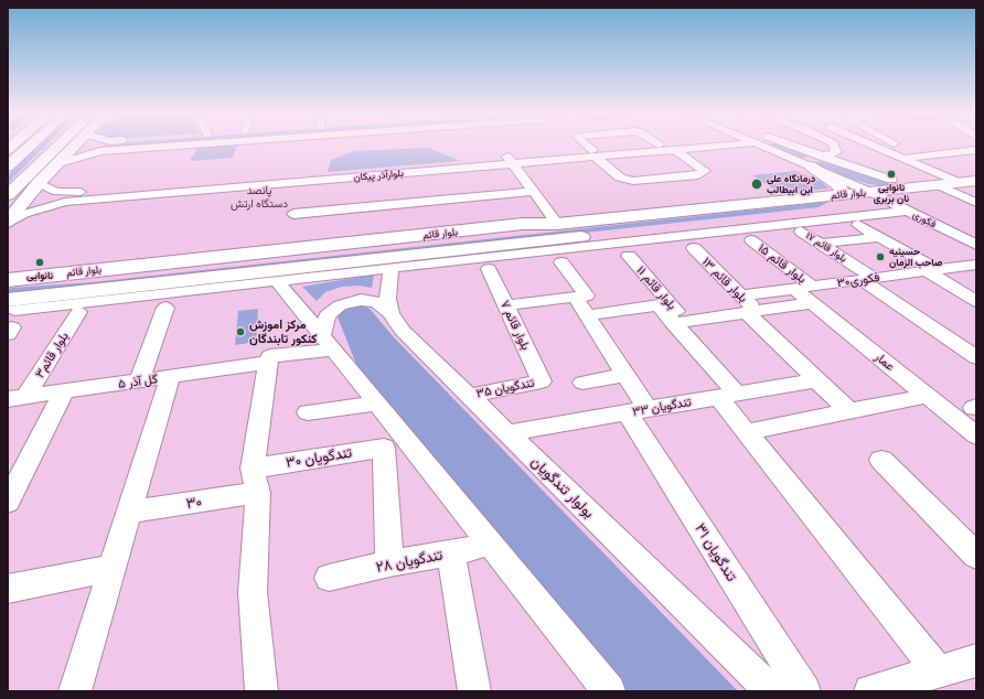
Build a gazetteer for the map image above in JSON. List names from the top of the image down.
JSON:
{
  "streets": {
    "main road": ["بلوار قائم"],
    "street": [
      "بلوارآذر پیکان",
      "فکوری",
      "بلوار قائم ۱۷",
      "بلوار قائم ۱۵",
      "بلوار قائم ۱۳",
      "فکوری۳۰",
      "بلوار قائم ۱۱",
      "بلوار قائم ۷",
      "بلوار قائم۳",
      "عمار",
      "گل آذر ۵",
      "۳۵ تندگویان",
      "۳۳ تندگویان",
      "۳۰ تندگویان",
      "بولوار تندگویان",
      "۳۰",
      "۳۱ تندگویان",
      "۲۸ تندگویان"
    ]
  },
  "crossings": [
    ["بلوار قائم", "فکوری"],
    ["بلوار قائم ۱۷", "فکوری۳۰"],
    ["بلوار قائم ۱۵", "فکوری۳۰"],
    ["بلوار قائم ۱۵", "عمار"],
    ["بلوار قائم ۱۳", "فکوری۳۰"],
    ["بلوار قائم ۱۳", "عمار"],
    ["بلوار قائم ۱۳", "۳۳ تندگویان"],
    ["فکوری۳۰", "عمار"],
    ["بلوار قائم ۱۱", "۳۳ تندگویان"],
    ["بلوار قائم ۷", "۳۵ تندگویان"],
    ["بلوار قائم۳", "گل آذر ۵"],
    ["۳۵ تندگویان", "بولوار تندگویان"],
    ["۳۳ تندگویان", "بولوار تندگویان"],
    ["۳۳ تندگویان", "۳۱ تندگویان"],
    ["۳۰ تندگویان", "۳۰"],
    ["۳۰ تندگویان", "۲۸ تندگویان"]
  ],
  "districts": ["پانصد دستگاه ارتش"],
  "places": [
    "نانوایی نان بربری",
    "درمانگاه علی ابن ابیطالب",
    "حسینیه صاحب الزمان",
    "نانوایی",
    "مرکز اموزش کنکور تابندگان"
  ]
}
